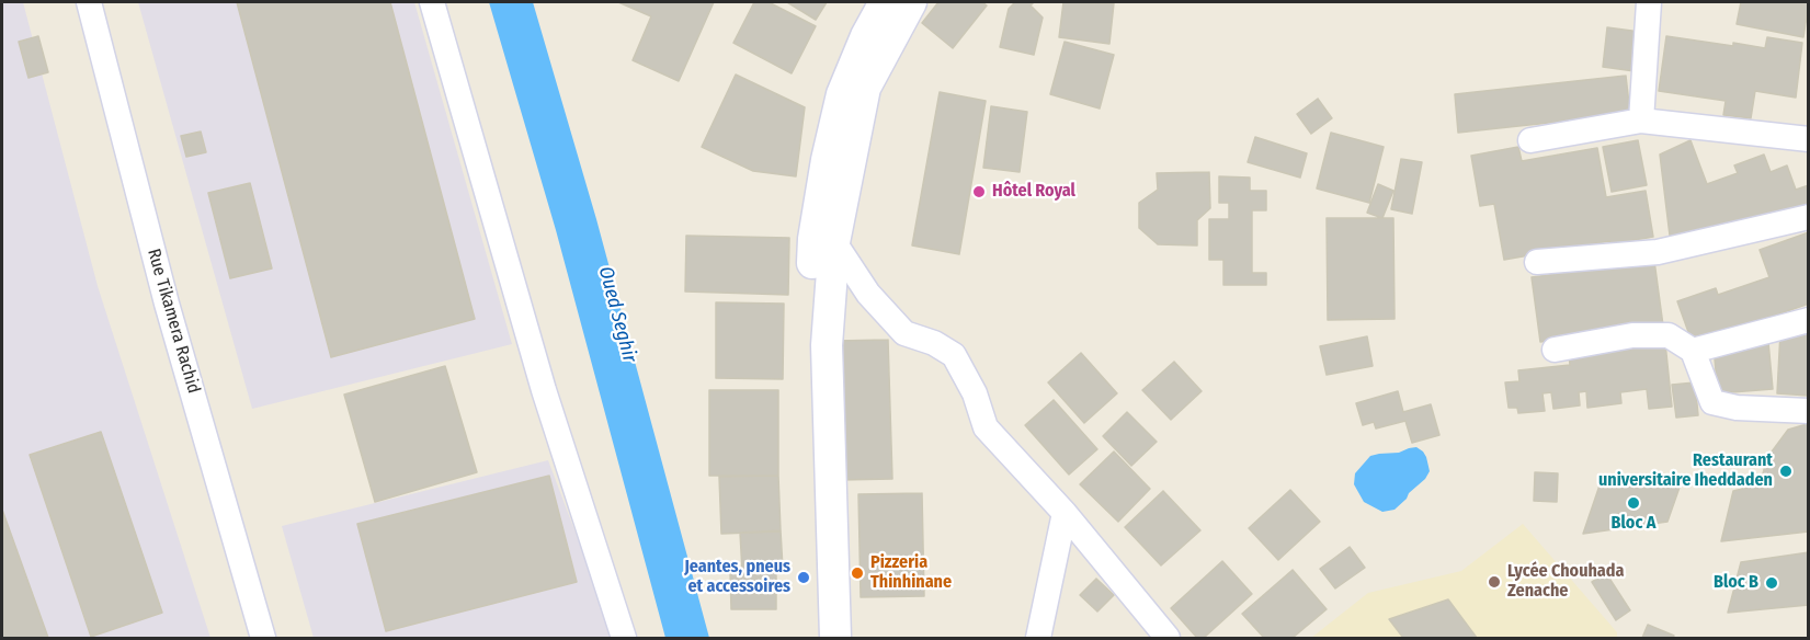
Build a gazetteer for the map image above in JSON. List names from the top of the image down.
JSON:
{
  "streets": {
    "street": ["Rue Tikamera Rachid"]
  },
  "water": ["Oued Seghir"],
  "places": [
    "Hôtel Royal",
    "Restaurant universitaire Iheddaden",
    "Bloc A",
    "Pizzeria Thinhinane",
    "Jeantes, pneus et accessoires",
    "Lycée Chouhada Zenache",
    "Bloc B"
  ]
}
